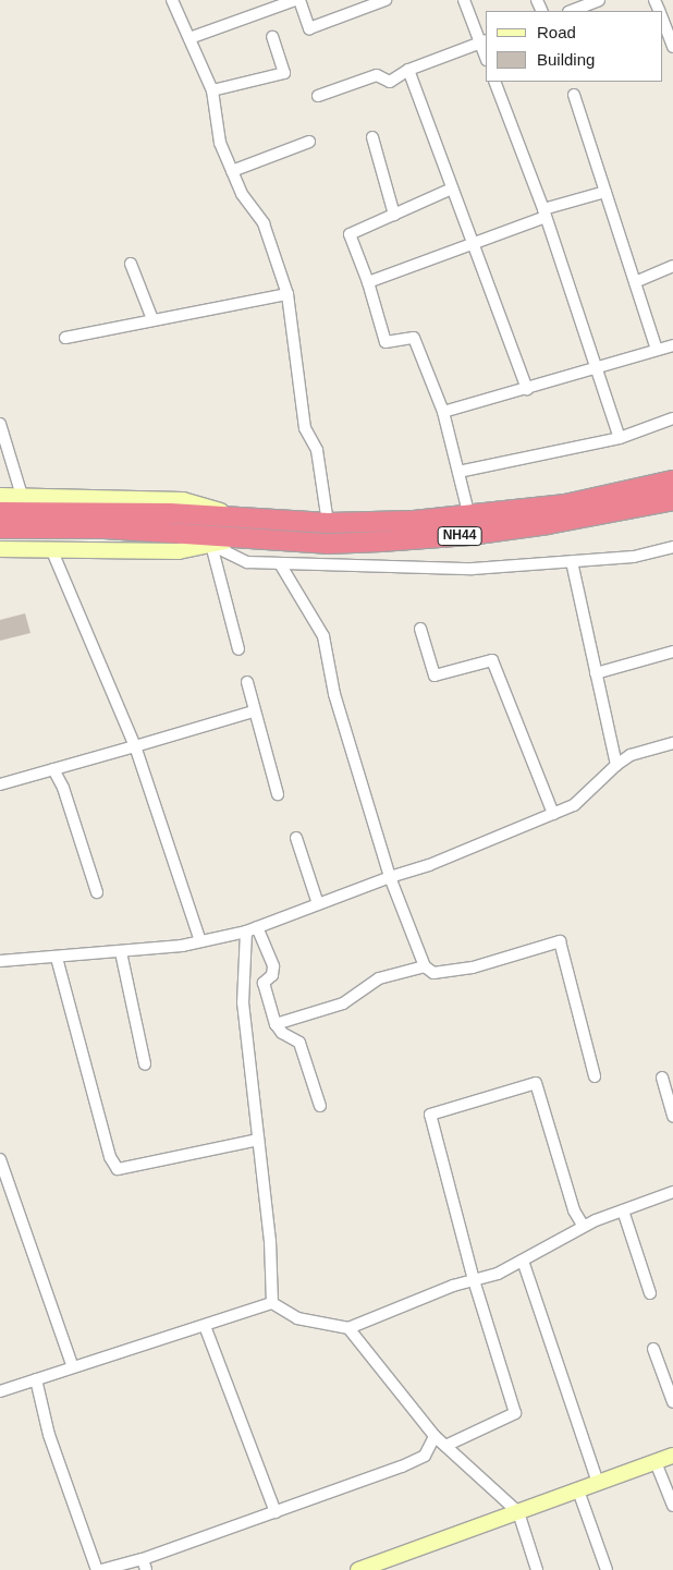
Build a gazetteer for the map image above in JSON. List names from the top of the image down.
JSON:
{
  "streets": {
    "highway": ["NH44"]
  },
  "legend": ["Road", "Building"]
}
